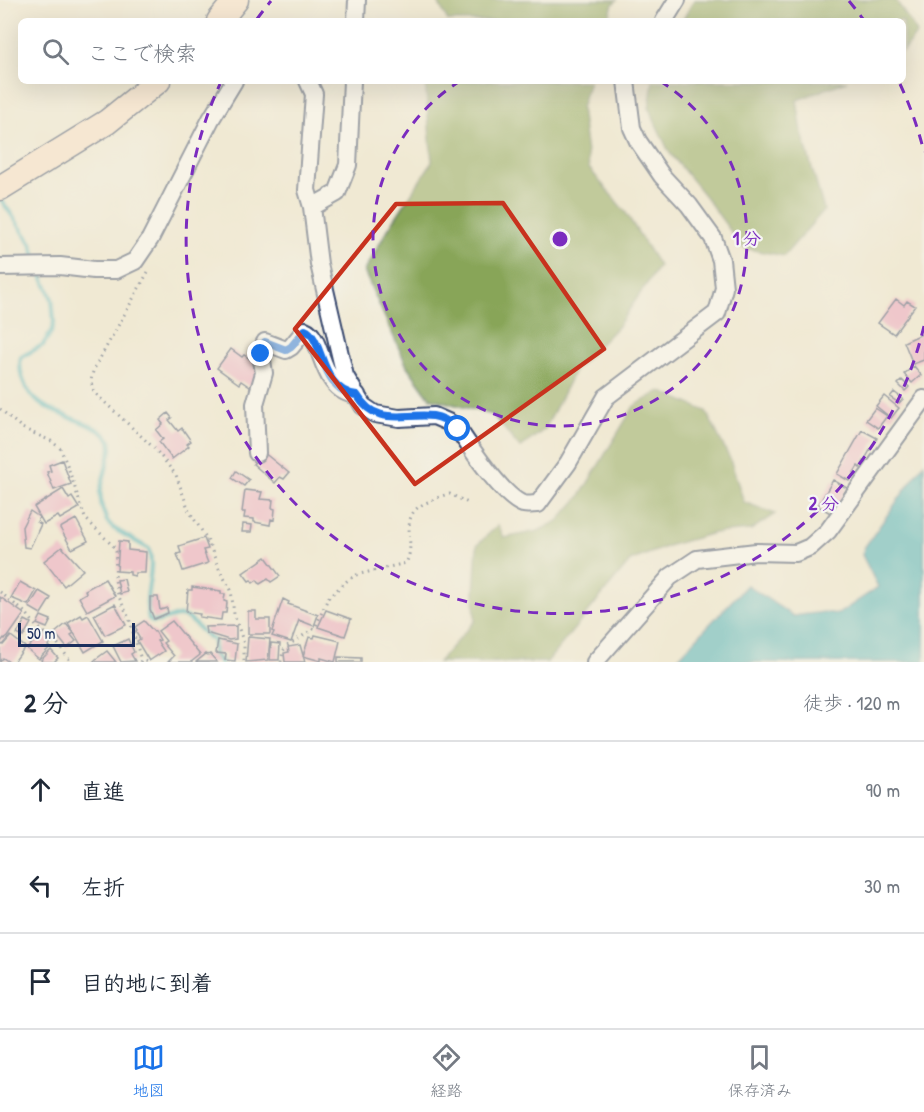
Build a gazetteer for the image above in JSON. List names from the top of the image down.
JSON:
{
  "scale_bar": "50 m",
  "page": {
    "search": "ここで検索",
    "scale": "50 m",
    "heading": ["2 分", "徒歩 · 120 m"],
    "list": [
      ["直進", "90 m"],
      ["左折", "30 m"],
      "目的地に到着"
    ],
    "nav": ["地図", "経路", "保存済み"]
  },
  "rings": ["1 分", "2 分"]
}
